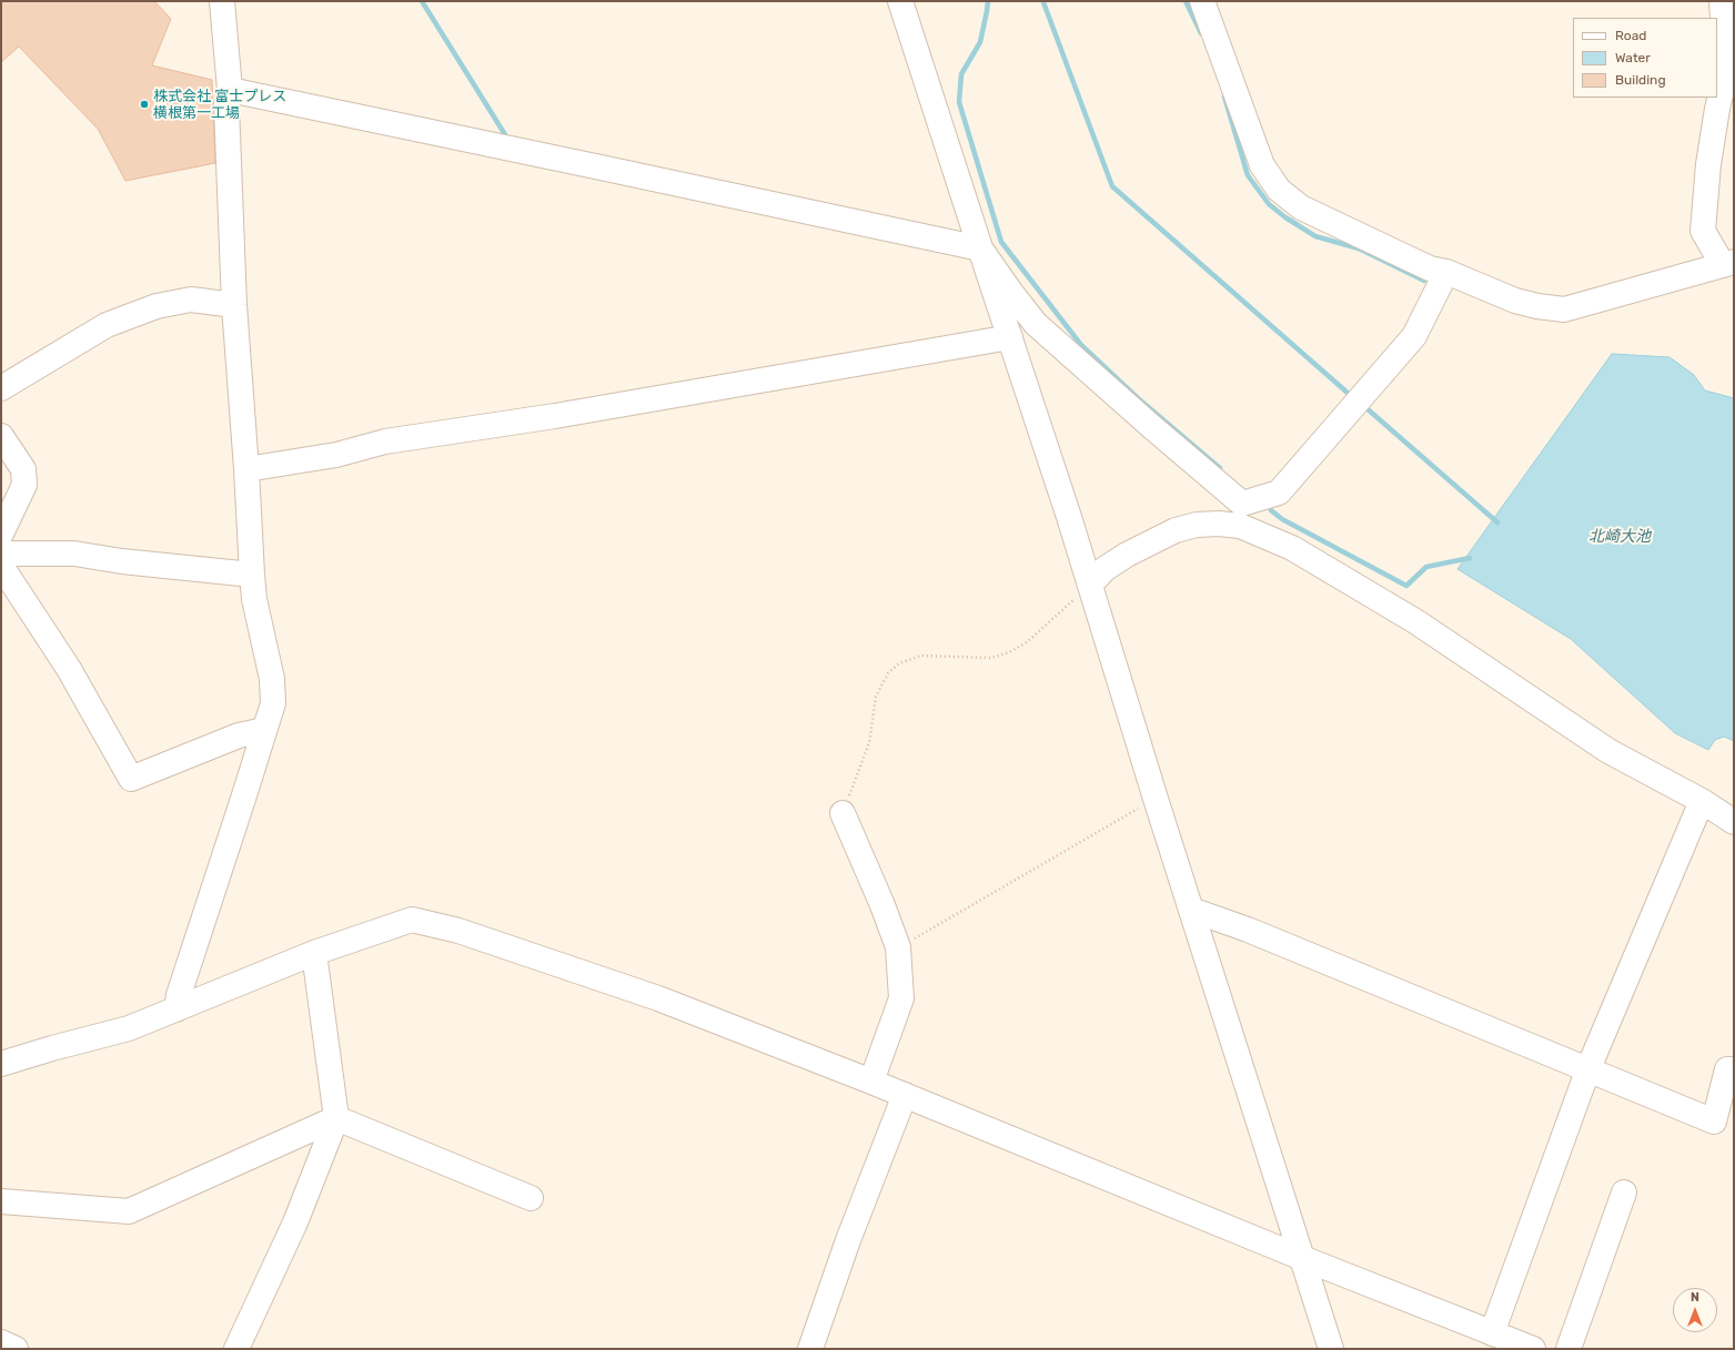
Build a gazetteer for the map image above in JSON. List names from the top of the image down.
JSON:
{
  "water": ["北崎大池"],
  "places": ["株式会社 富士プレス 横根第一工場"],
  "legend": ["Road", "Water", "Building"],
  "north": "top"
}
